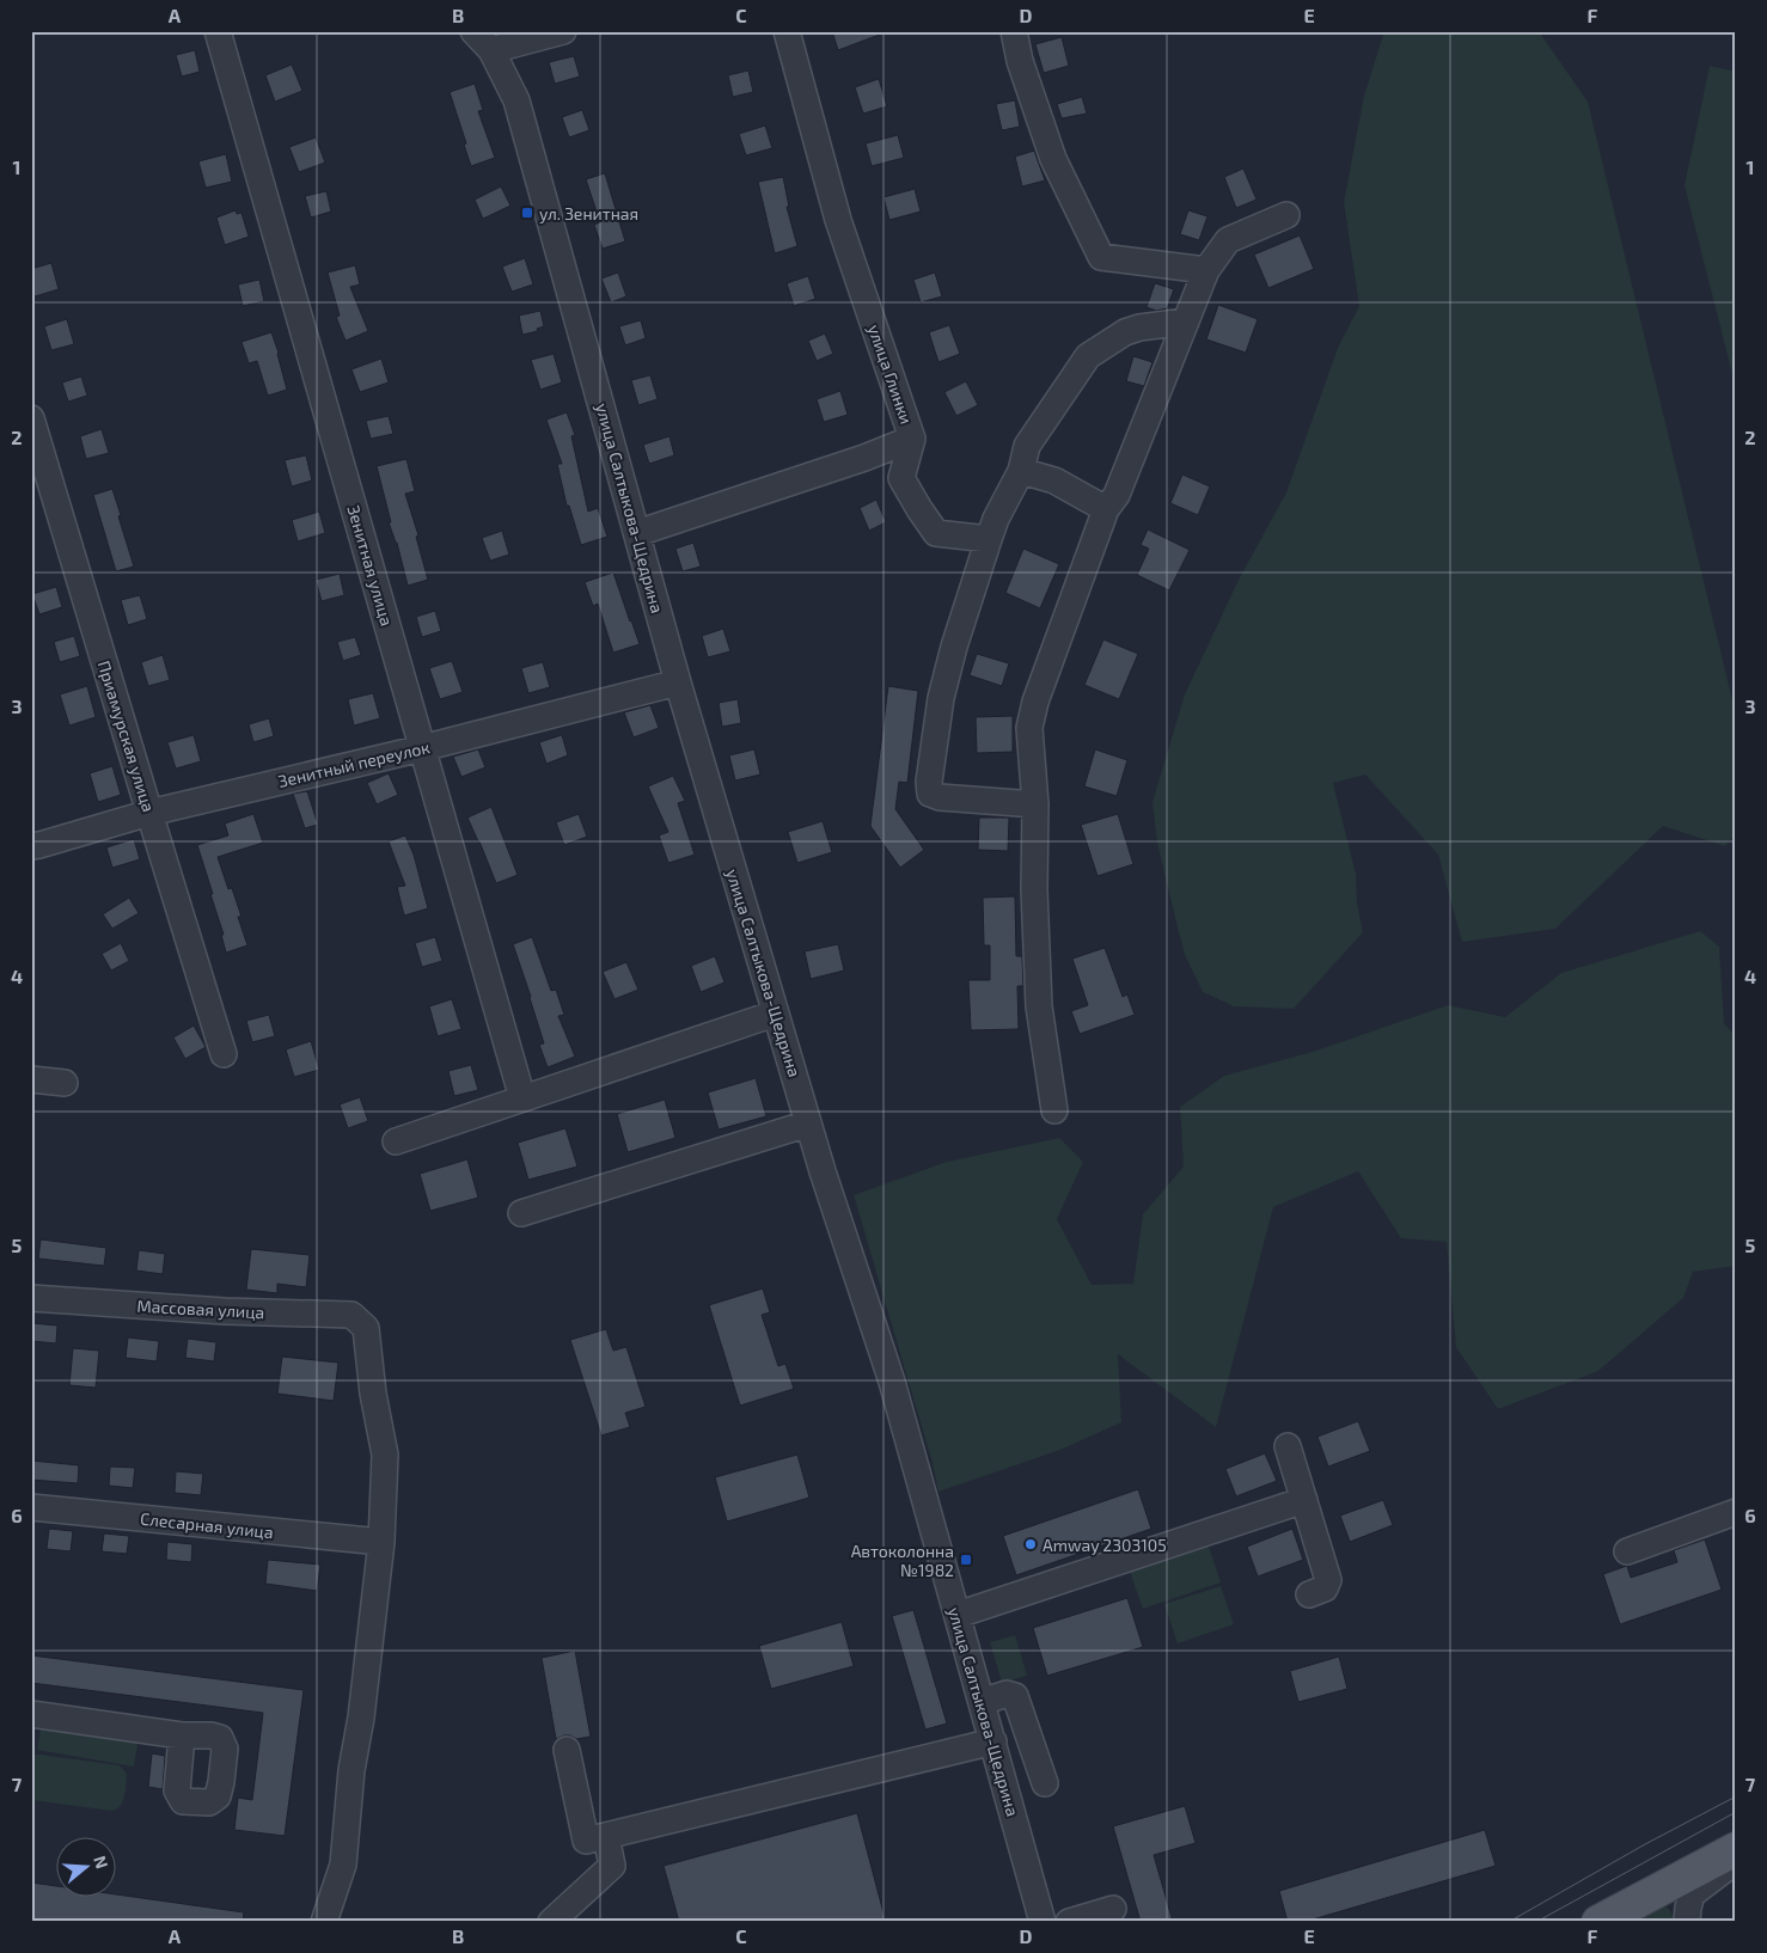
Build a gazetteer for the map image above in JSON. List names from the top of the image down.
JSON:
{
  "streets": {
    "street": [
      "улица Глинки",
      "улица Салтыкова-Щедрина",
      "Зенитная улица",
      "Приамурская улица",
      "Зенитный переулок",
      "Массовая улица",
      "Слесарная улица"
    ]
  },
  "crossings": [
    ["улица Глинки", "улица Салтыкова-Щедрина"],
    ["улица Салтыкова-Щедрина", "Зенитный переулок"],
    ["Зенитная улица", "Зенитный переулок"],
    ["Приамурская улица", "Зенитный переулок"],
    ["Массовая улица", "Слесарная улица"]
  ],
  "places": {
    "transit": ["ул. Зенитная", "Автоколонна №1982"],
    "other": ["Amway 2303105"]
  },
  "north": "right",
  "grid": {
    "columns": [
      "A",
      "B",
      "C",
      "D",
      "E",
      "F"
    ],
    "rows": [
      "1",
      "2",
      "3",
      "4",
      "5",
      "6",
      "7"
    ]
  }
}
